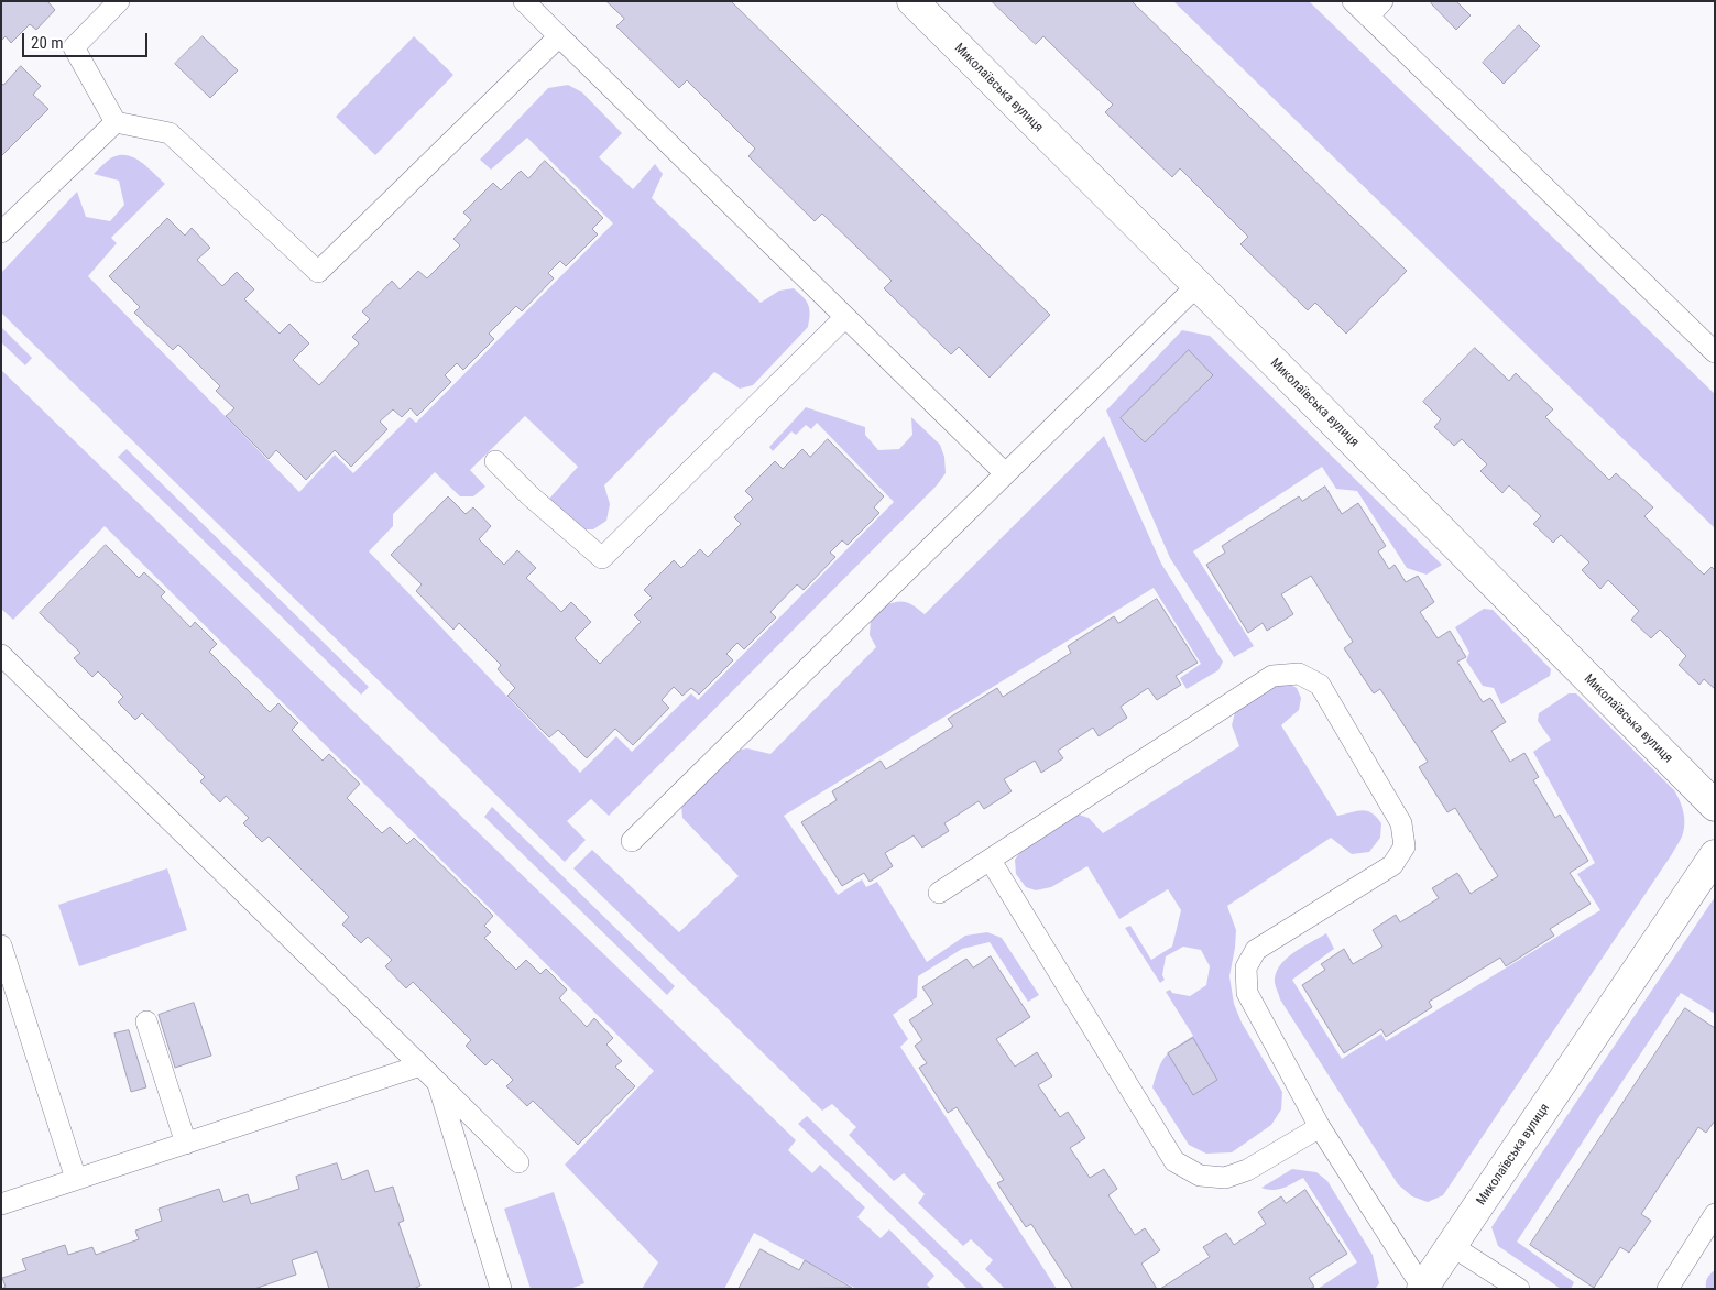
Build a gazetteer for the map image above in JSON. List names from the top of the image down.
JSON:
{
  "streets": {
    "street": ["Миколаївська вулиця"]
  },
  "scale_bar": "20 m"
}
